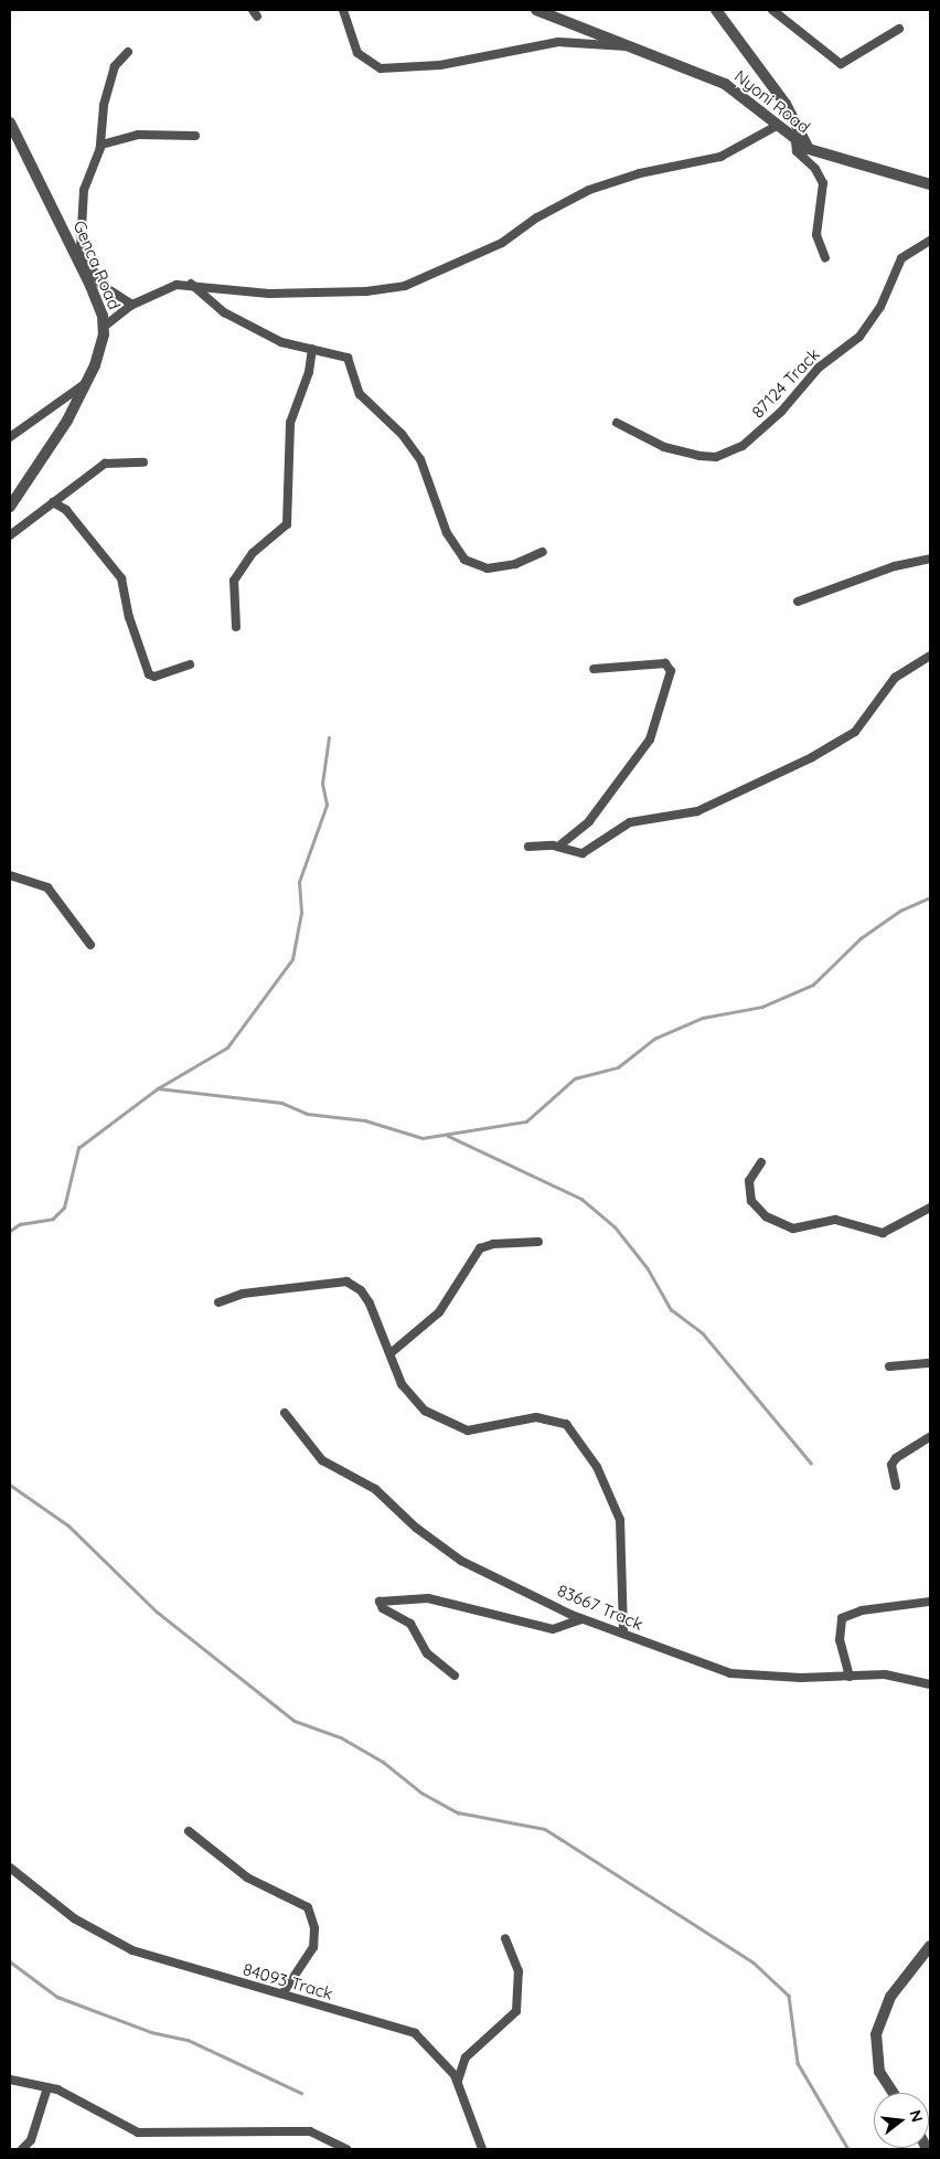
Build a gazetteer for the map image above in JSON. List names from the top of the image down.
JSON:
{
  "streets": {
    "street": [
      "Nyoni Road",
      "Genca Road",
      "87124 Track",
      "83667 Track",
      "84093 Track"
    ]
  },
  "north": "right"
}
